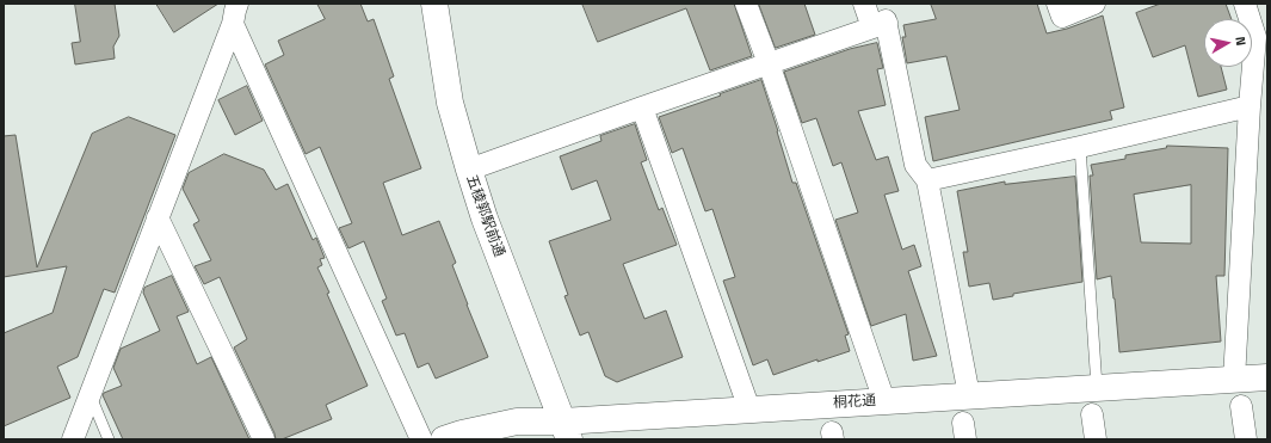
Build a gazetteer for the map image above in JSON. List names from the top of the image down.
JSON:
{
  "streets": {
    "street": ["五稜郭駅前通", "桐花通"]
  },
  "crossings": [
    ["五稜郭駅前通", "桐花通"]
  ],
  "north": "right"
}
